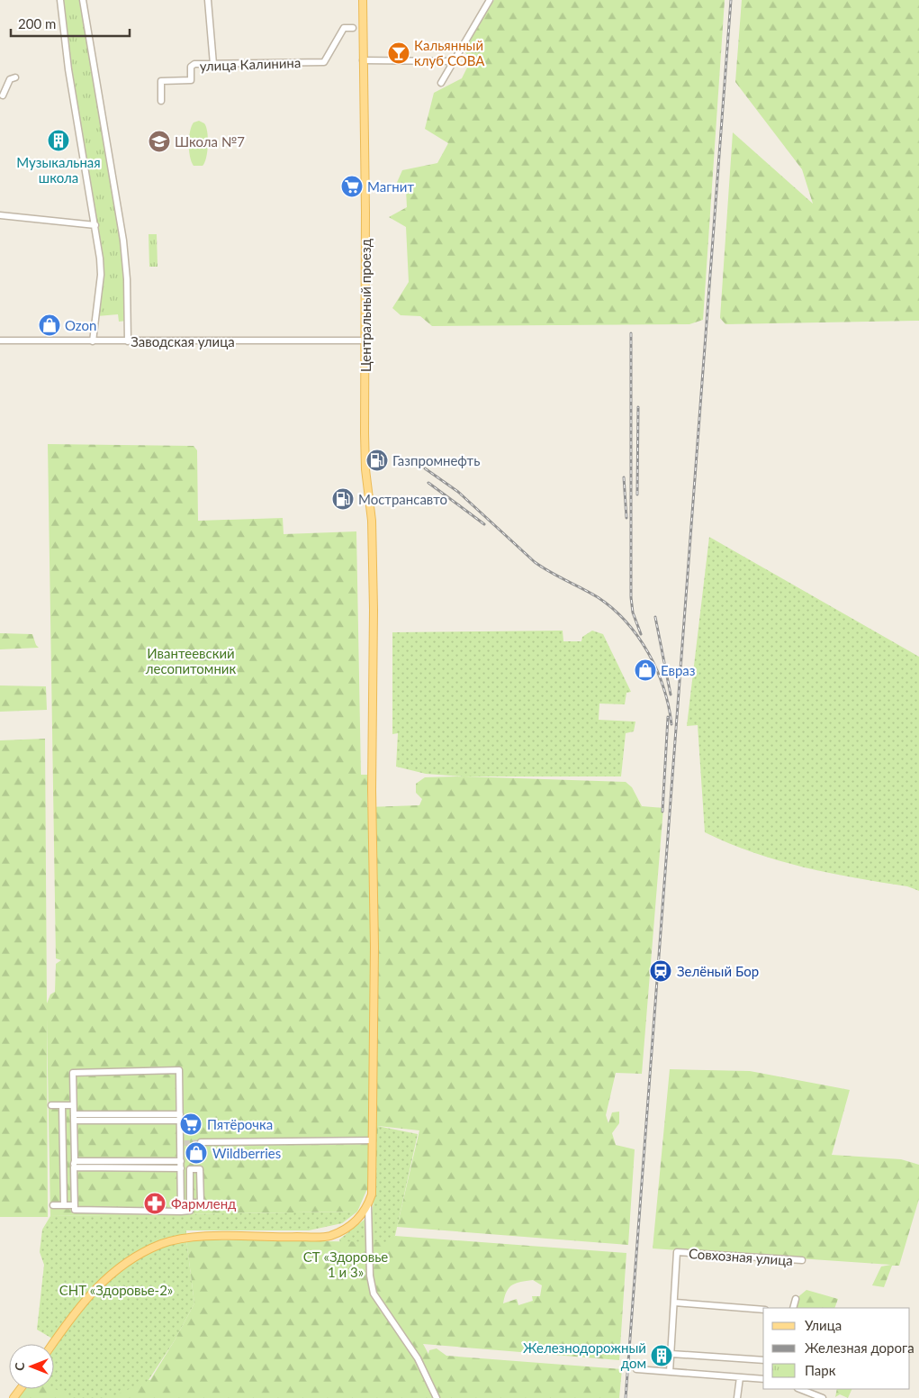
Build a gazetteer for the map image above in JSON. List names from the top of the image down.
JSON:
{
  "streets": {
    "main road": ["Центральный проезд"],
    "street": ["улица Калинина", "Заводская улица", "Совхозная улица"]
  },
  "crossings": [
    ["Центральный проезд", "Заводская улица"]
  ],
  "parks": ["Ивантеевский лесопитомник", "СТ «Здоровье 1 и 3»", "СНТ «Здоровье-2»"],
  "places": {
    "bar": ["Кальянный клуб СОВА"],
    "building": ["Музыкальная школа", "Железнодорожный дом"],
    "school or university": ["Школа №7"],
    "supermarket": ["Магнит", "Пятёрочка"],
    "shop": ["Ozon", "Евраз", "Wildberries"],
    "fuel station": ["Газпромнефть", "Мострансавто"],
    "station": ["Зелёный Бор"],
    "pharmacy": ["Фармленд"]
  },
  "legend": ["Улица", "Железная дорога", "Парк"],
  "scale_bar": "200 m",
  "north": "left"
}
